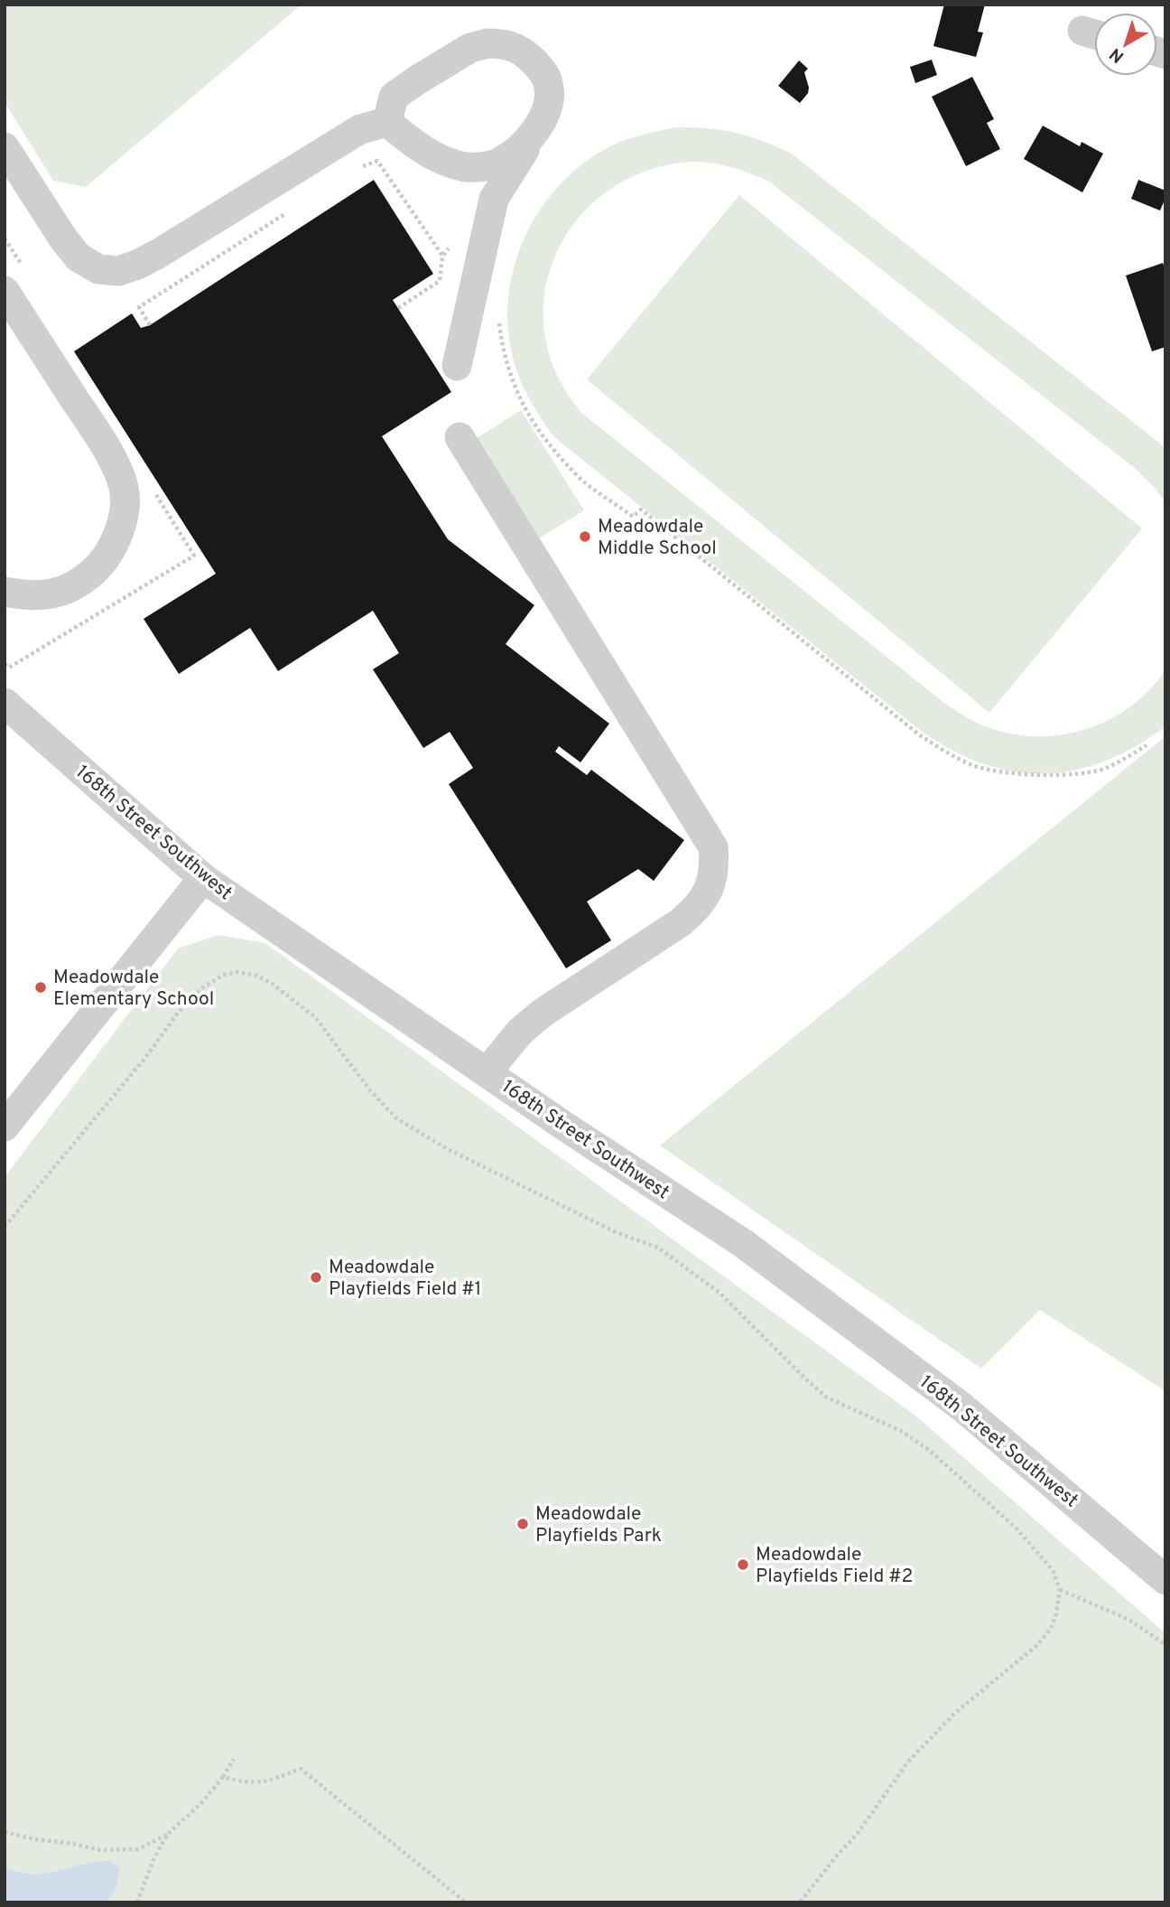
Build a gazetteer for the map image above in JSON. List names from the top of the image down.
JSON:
{
  "streets": {
    "street": ["168th Street Southwest"]
  },
  "places": [
    "Meadowdale Middle School",
    "Meadowdale Elementary School",
    "Meadowdale Playfields Field #1",
    "Meadowdale Playfields Park",
    "Meadowdale Playfields Field #2"
  ],
  "north": "bottom left"
}
